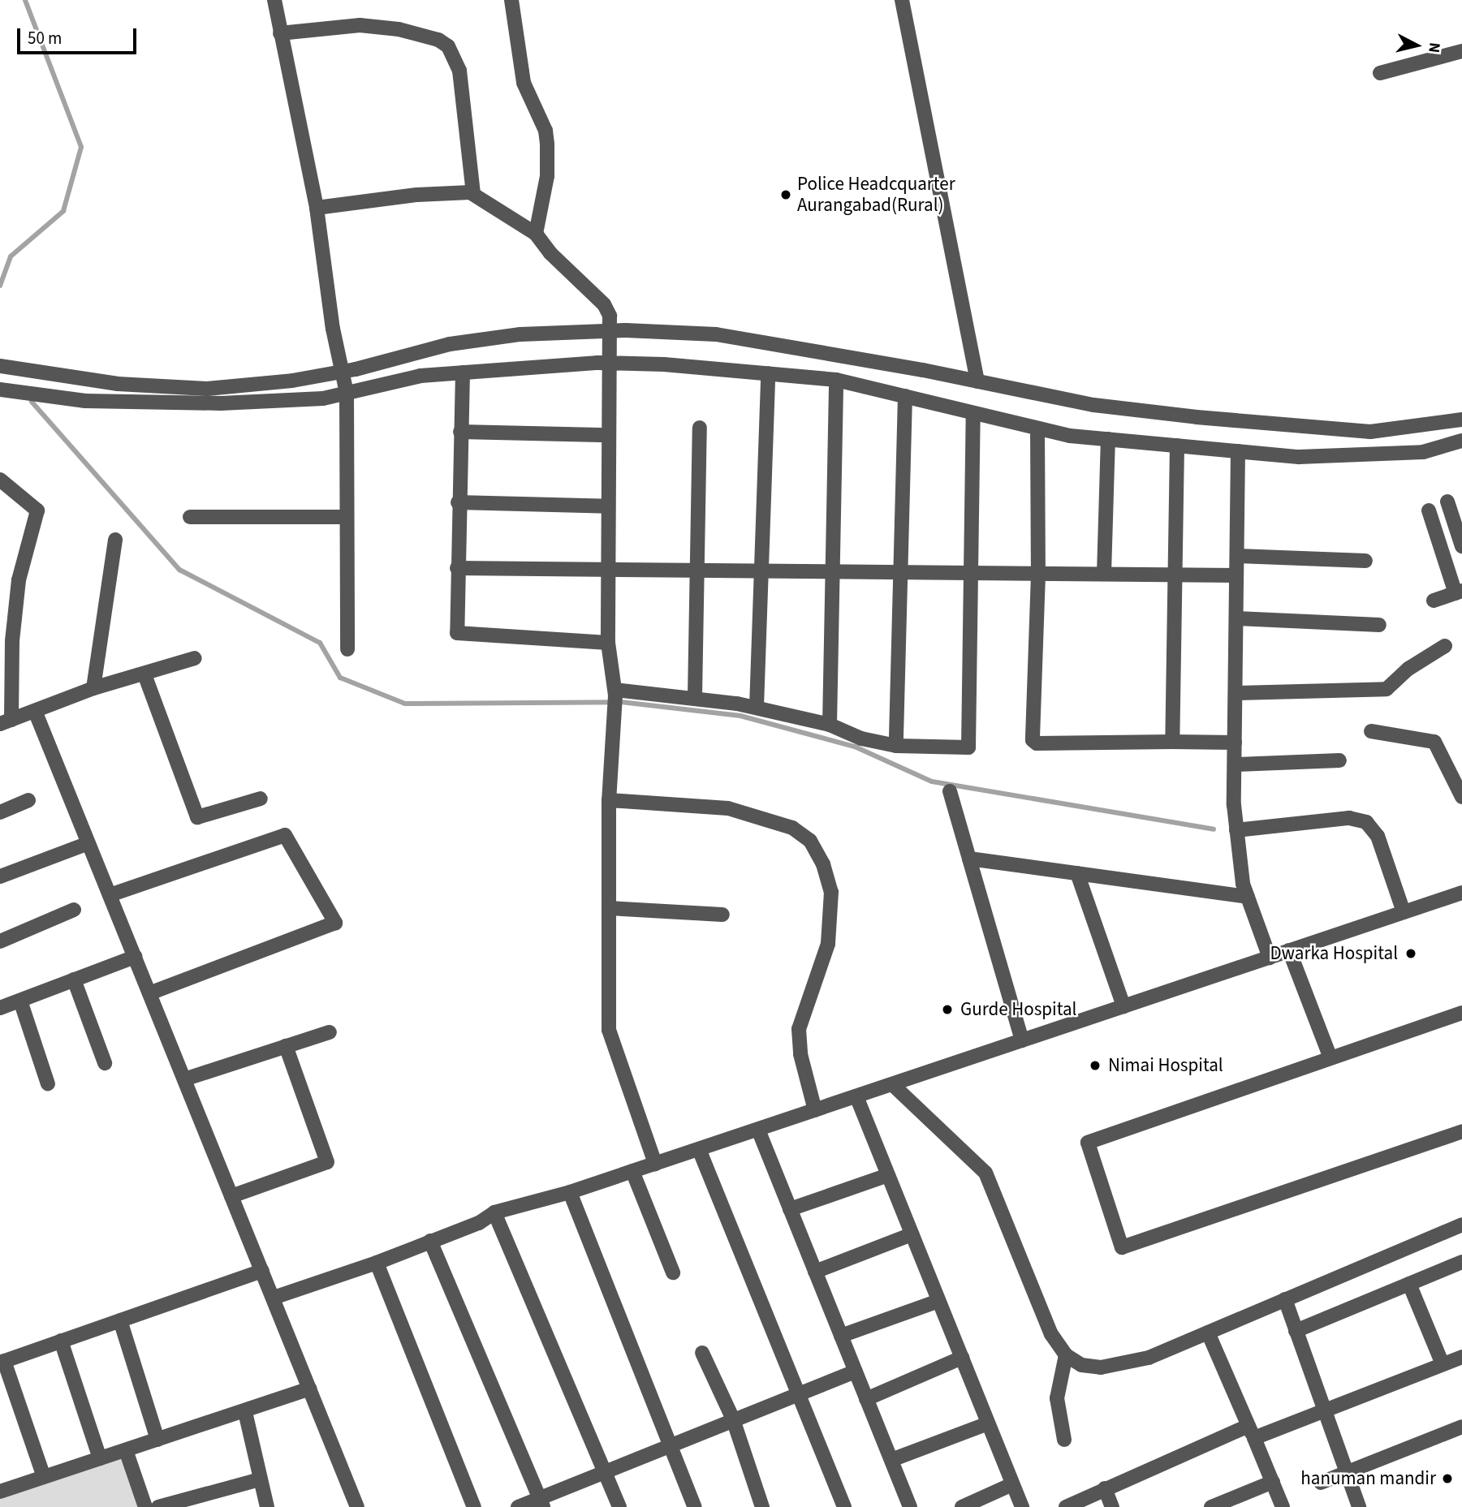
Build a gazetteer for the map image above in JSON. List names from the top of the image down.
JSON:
{
  "places": [
    "Police Headcquarter Aurangabad(Rural)",
    "Dwarka Hospital",
    "Gurde Hospital",
    "Nimai Hospital",
    "hanuman mandir"
  ],
  "scale_bar": "50 m",
  "north": "right"
}
